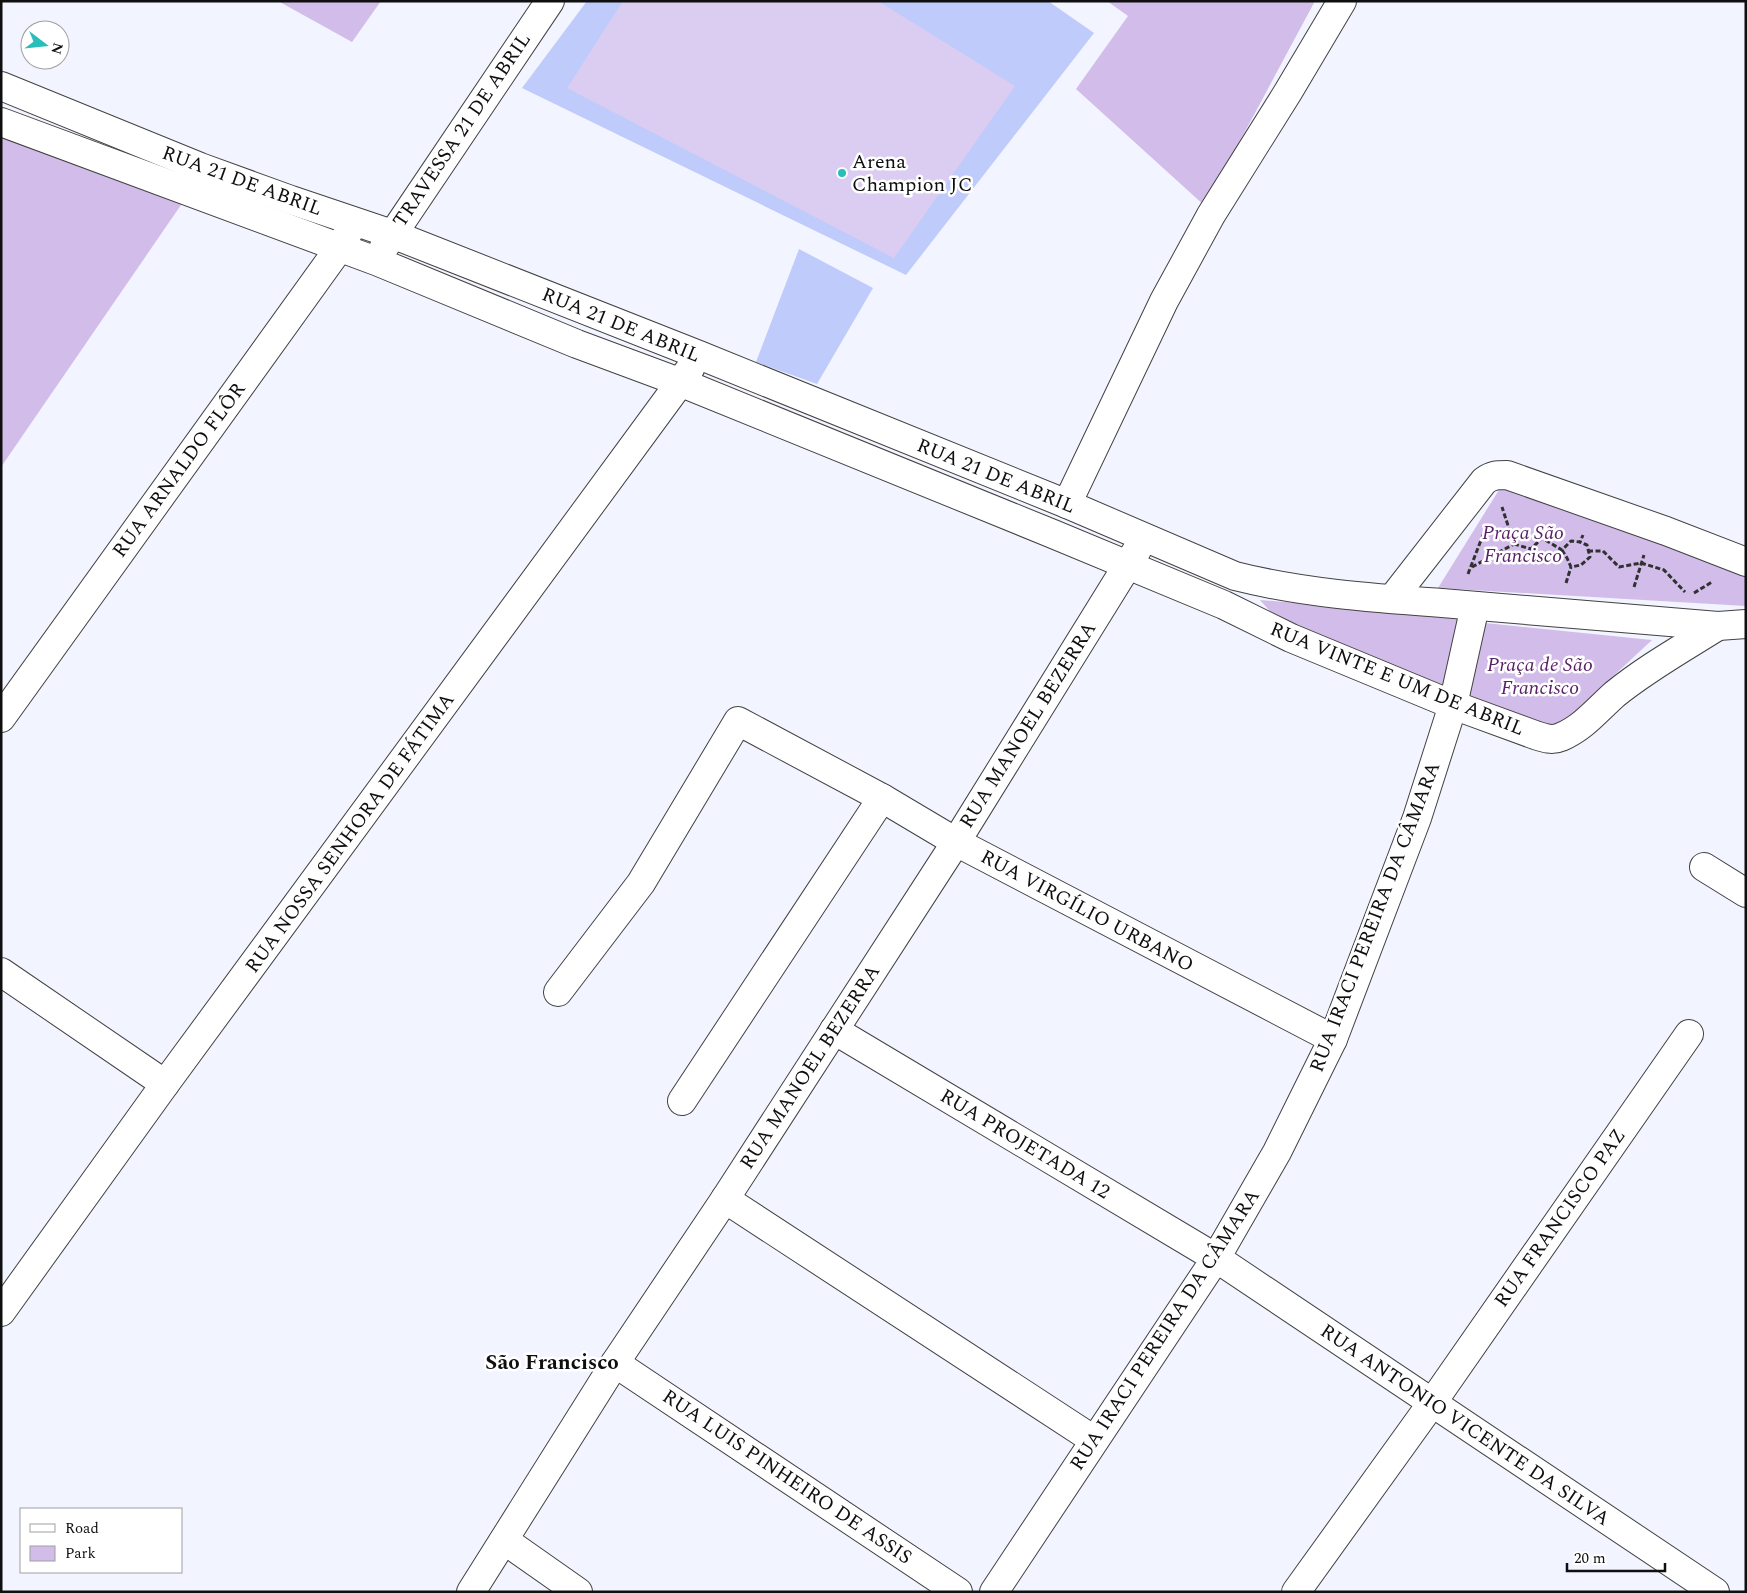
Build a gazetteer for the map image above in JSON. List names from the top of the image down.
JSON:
{
  "streets": {
    "street": [
      "TRAVESSA 21 DE ABRIL",
      "RUA 21 DE ABRIL",
      "RUA ARNALDO FLÔR",
      "RUA VINTE E UM DE ABRIL",
      "RUA MANOEL BEZERRA",
      "RUA NOSSA SENHORA DE FÁTIMA",
      "RUA VIRGÍLIO URBANO",
      "RUA IRACI PEREIRA DA CÂMARA",
      "RUA PROJETADA 12",
      "RUA FRANCISCO PAZ",
      "RUA ANTONIO VICENTE DA SILVA",
      "RUA LUIS PINHEIRO DE ASSIS"
    ]
  },
  "crossings": [
    ["TRAVESSA 21 DE ABRIL", "RUA 21 DE ABRIL"],
    ["RUA 21 DE ABRIL", "RUA ARNALDO FLÔR"],
    ["RUA 21 DE ABRIL", "RUA VINTE E UM DE ABRIL"],
    ["RUA 21 DE ABRIL", "RUA MANOEL BEZERRA"],
    ["RUA 21 DE ABRIL", "RUA NOSSA SENHORA DE FÁTIMA"],
    ["RUA VINTE E UM DE ABRIL", "RUA IRACI PEREIRA DA CÂMARA"],
    ["RUA MANOEL BEZERRA", "RUA VIRGÍLIO URBANO"],
    ["RUA MANOEL BEZERRA", "RUA PROJETADA 12"],
    ["RUA MANOEL BEZERRA", "RUA LUIS PINHEIRO DE ASSIS"],
    ["RUA VIRGÍLIO URBANO", "RUA IRACI PEREIRA DA CÂMARA"],
    ["RUA IRACI PEREIRA DA CÂMARA", "RUA PROJETADA 12"],
    ["RUA IRACI PEREIRA DA CÂMARA", "RUA ANTONIO VICENTE DA SILVA"],
    ["RUA PROJETADA 12", "RUA ANTONIO VICENTE DA SILVA"],
    ["RUA FRANCISCO PAZ", "RUA ANTONIO VICENTE DA SILVA"]
  ],
  "districts": ["São Francisco"],
  "parks": ["Praça São Francisco", "Praça de São Francisco"],
  "places": ["Arena Champion JC"],
  "legend": ["Road", "Park"],
  "scale_bar": "20 m",
  "north": "right"
}
